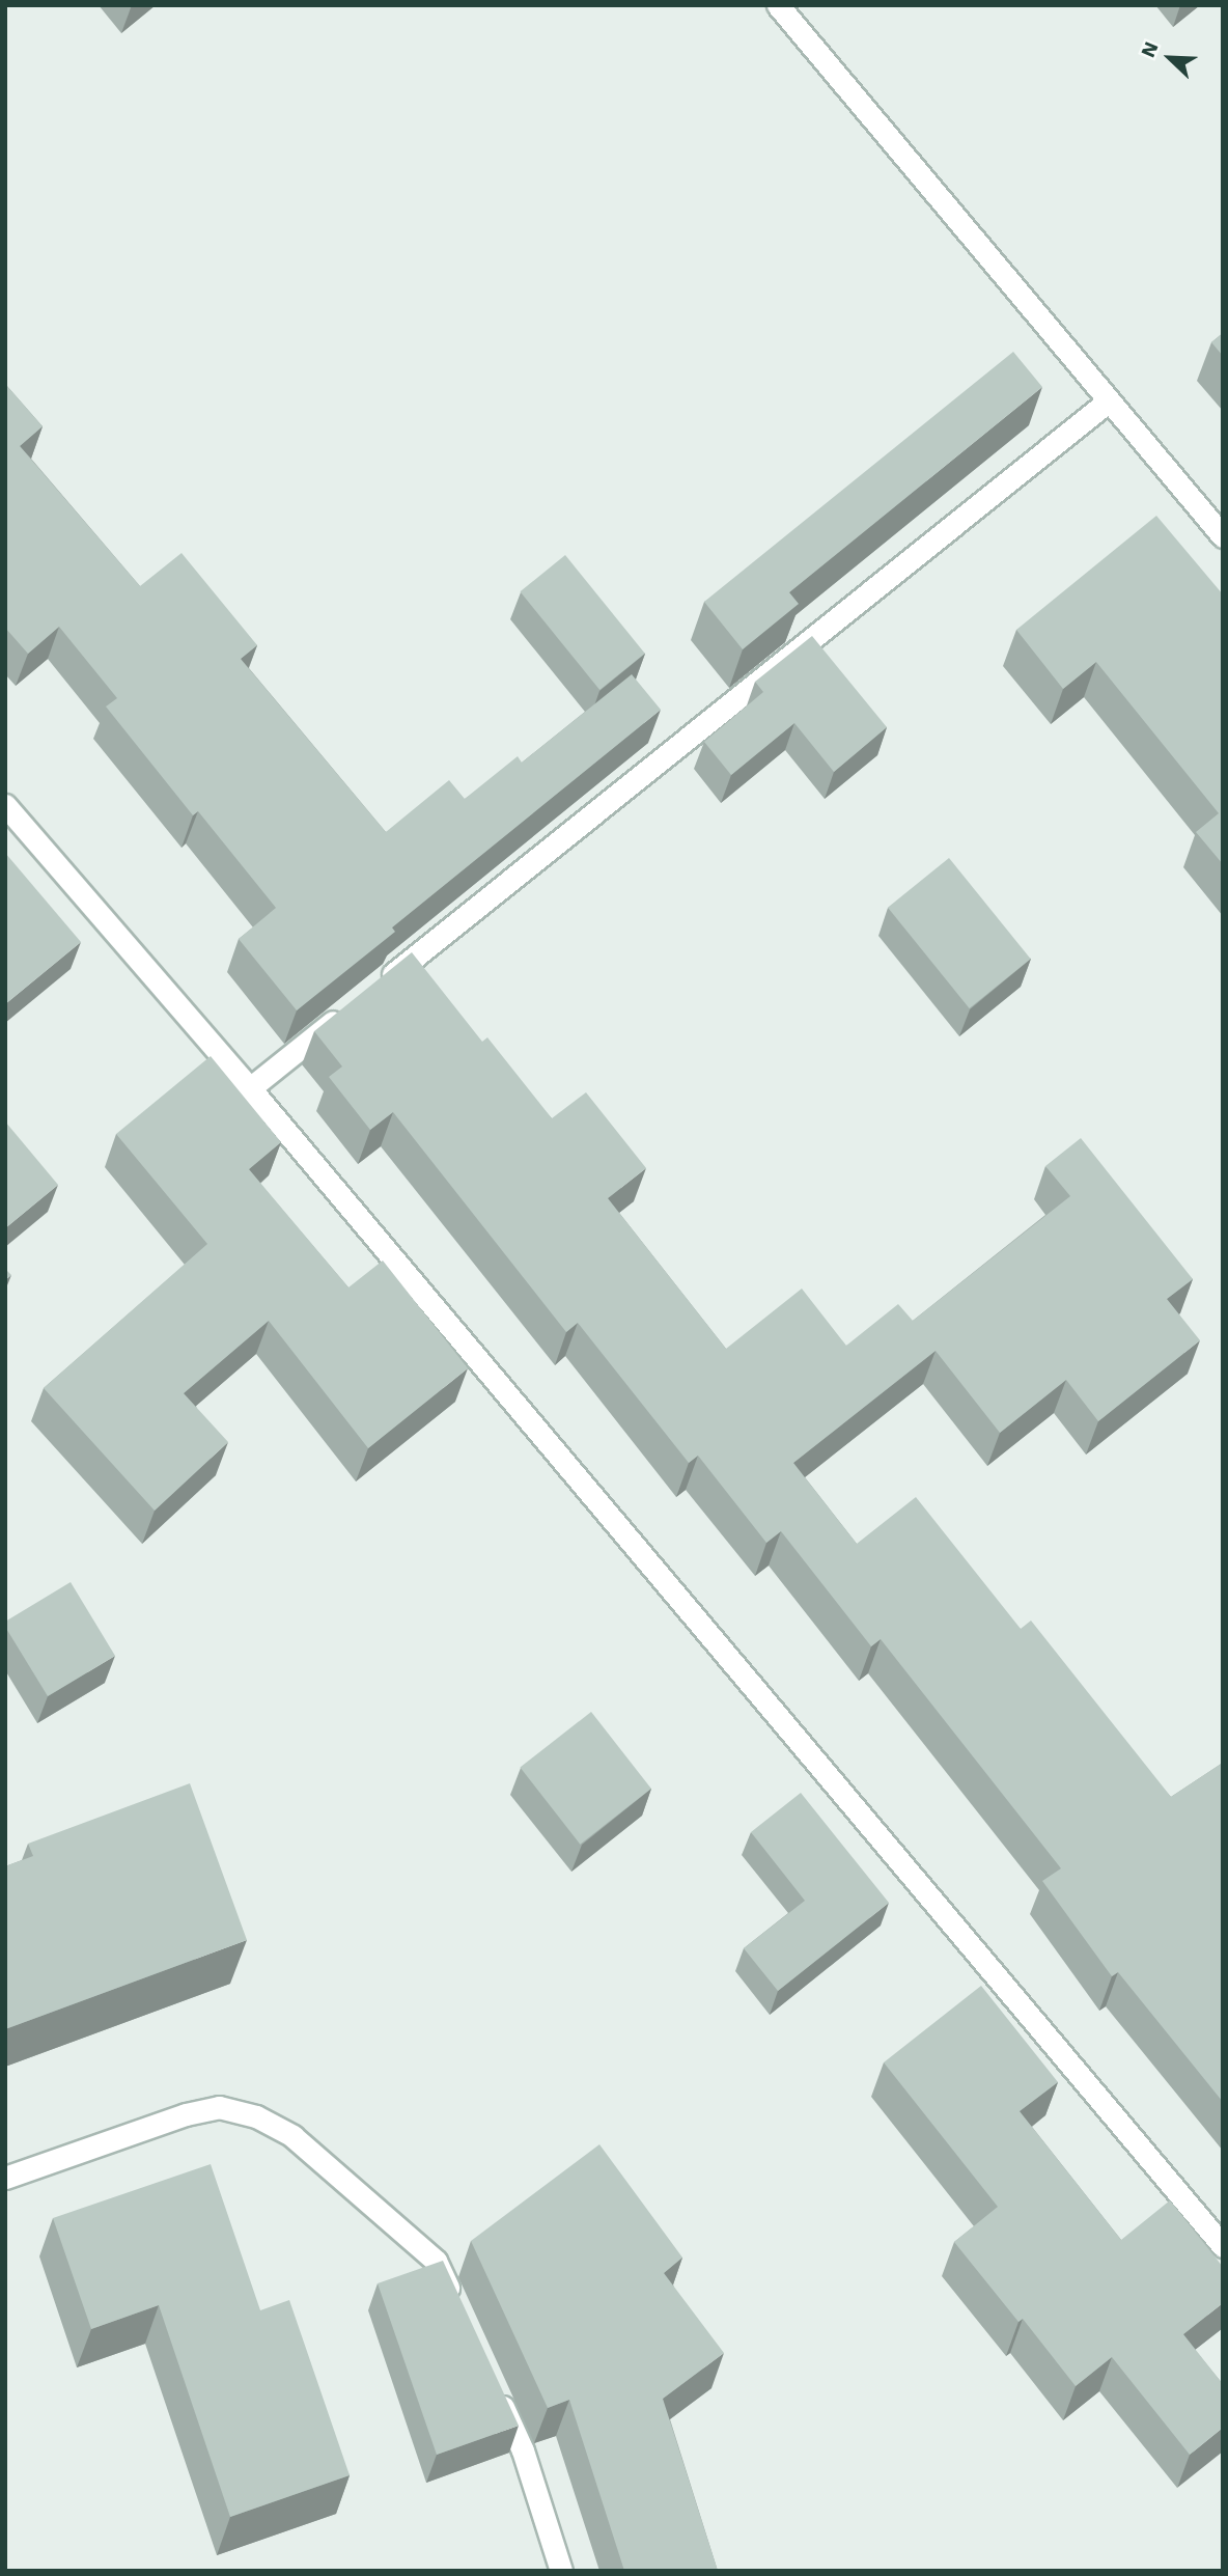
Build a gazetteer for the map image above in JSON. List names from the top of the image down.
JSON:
{
  "north": "top left"
}
